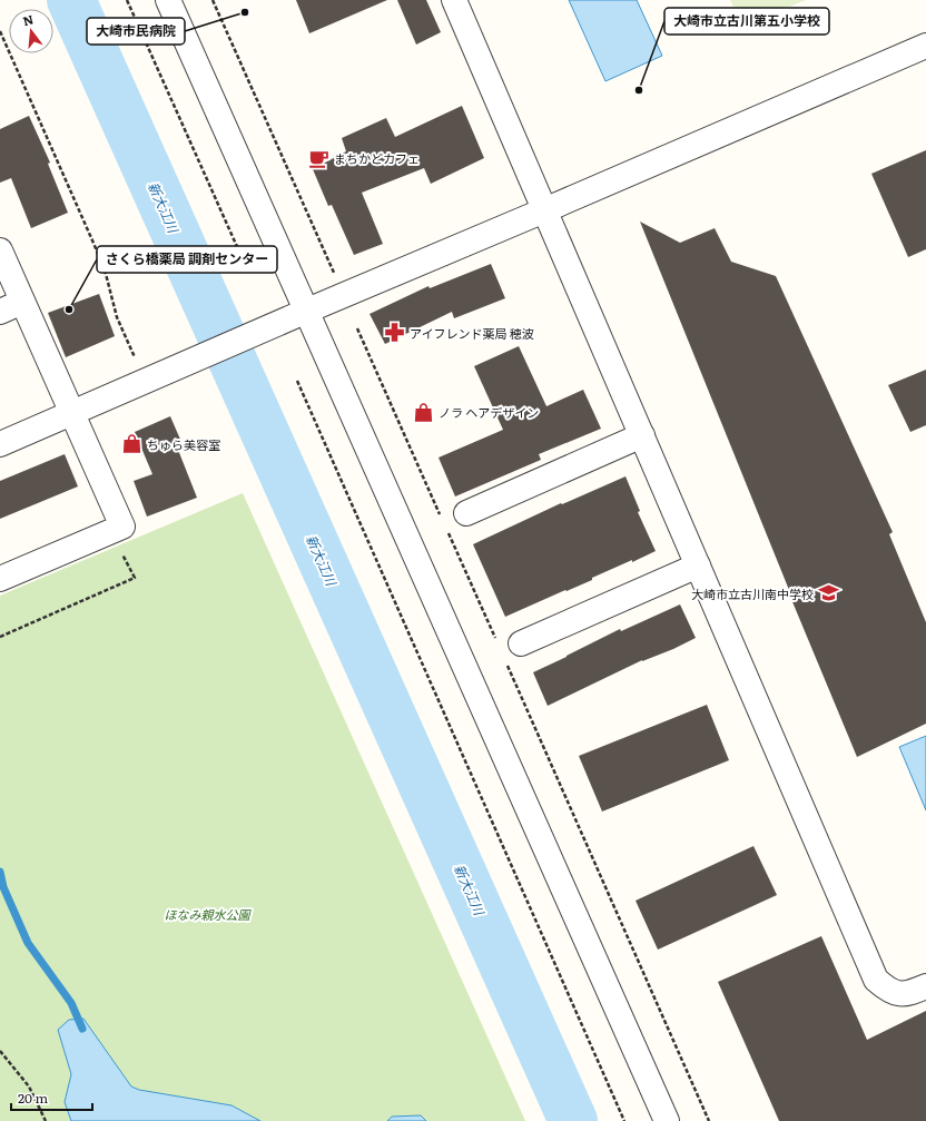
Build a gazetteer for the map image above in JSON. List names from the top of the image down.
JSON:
{
  "water": ["新大江川"],
  "parks": ["ほなみ親水公園"],
  "places": {
    "other": ["大崎市民病院", "大崎市立古川第五小学校", "さくら橋薬局 調剤センター"],
    "cafe": ["まちかどカフェ"],
    "pharmacy": ["アイフレンド薬局 穂波"],
    "shop": ["ノラ ヘアデザイン", "ちゅら美容室"],
    "school or university": ["大崎市立古川南中学校"]
  },
  "scale_bar": "20 m",
  "north": "top"
}
